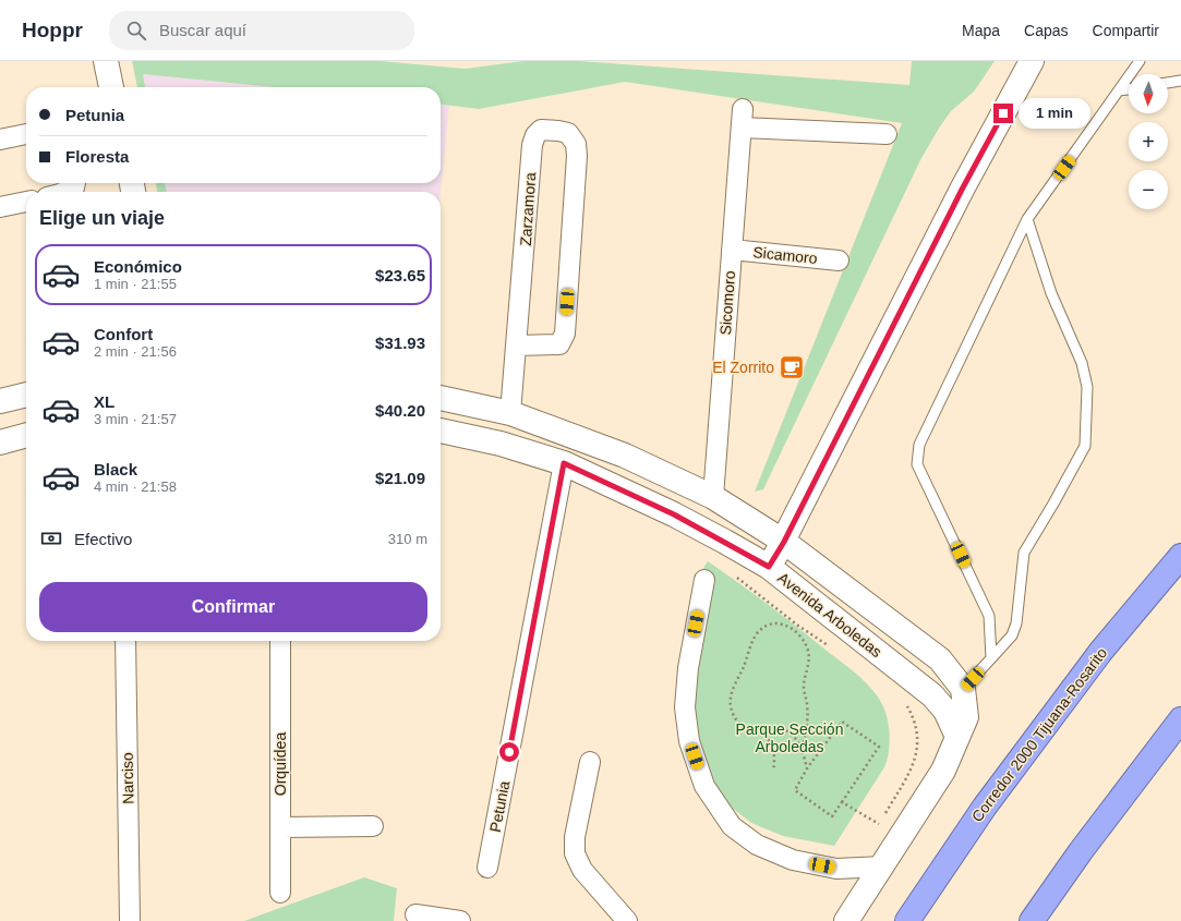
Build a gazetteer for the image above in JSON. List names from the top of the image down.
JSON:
{
  "streets": {
    "highway": ["Corredor 2000 Tijuana-Rosarito"],
    "street": [
      "Zarzamora",
      "Sicamoro",
      "Sicomoro",
      "Avenida Arboledas",
      "Orquídea",
      "Narciso",
      "Petunia"
    ]
  },
  "crossings": [
    ["Sicamoro", "Sicomoro"],
    ["Avenida Arboledas", "Petunia"]
  ],
  "parks": ["Parque Sección Arboledas"],
  "places": {
    "cafe": ["El Zorrito"]
  },
  "north": "bottom",
  "page": {
    "header": "Hoppr",
    "search": "Buscar aquí",
    "nav": ["Mapa", "Capas", "Compartir"],
    "map_buttons": ["+", "−"],
    "banner": ["Petunia", "Floresta"],
    "bubble": "1 min",
    "heading": "Elige un viaje",
    "list": [
      {
        "name": "Económico",
        "note": "1 min · 21:55",
        "value": "$23.65"
      },
      {
        "name": "Confort",
        "note": "2 min · 21:56",
        "value": "$31.93"
      },
      {
        "name": "XL",
        "note": "3 min · 21:57",
        "value": "$40.20"
      },
      {
        "name": "Black",
        "note": "4 min · 21:58",
        "value": "$21.09"
      }
    ],
    "pay": ["Efectivo", "310 m"],
    "buttons": "Confirmar"
  }
}
